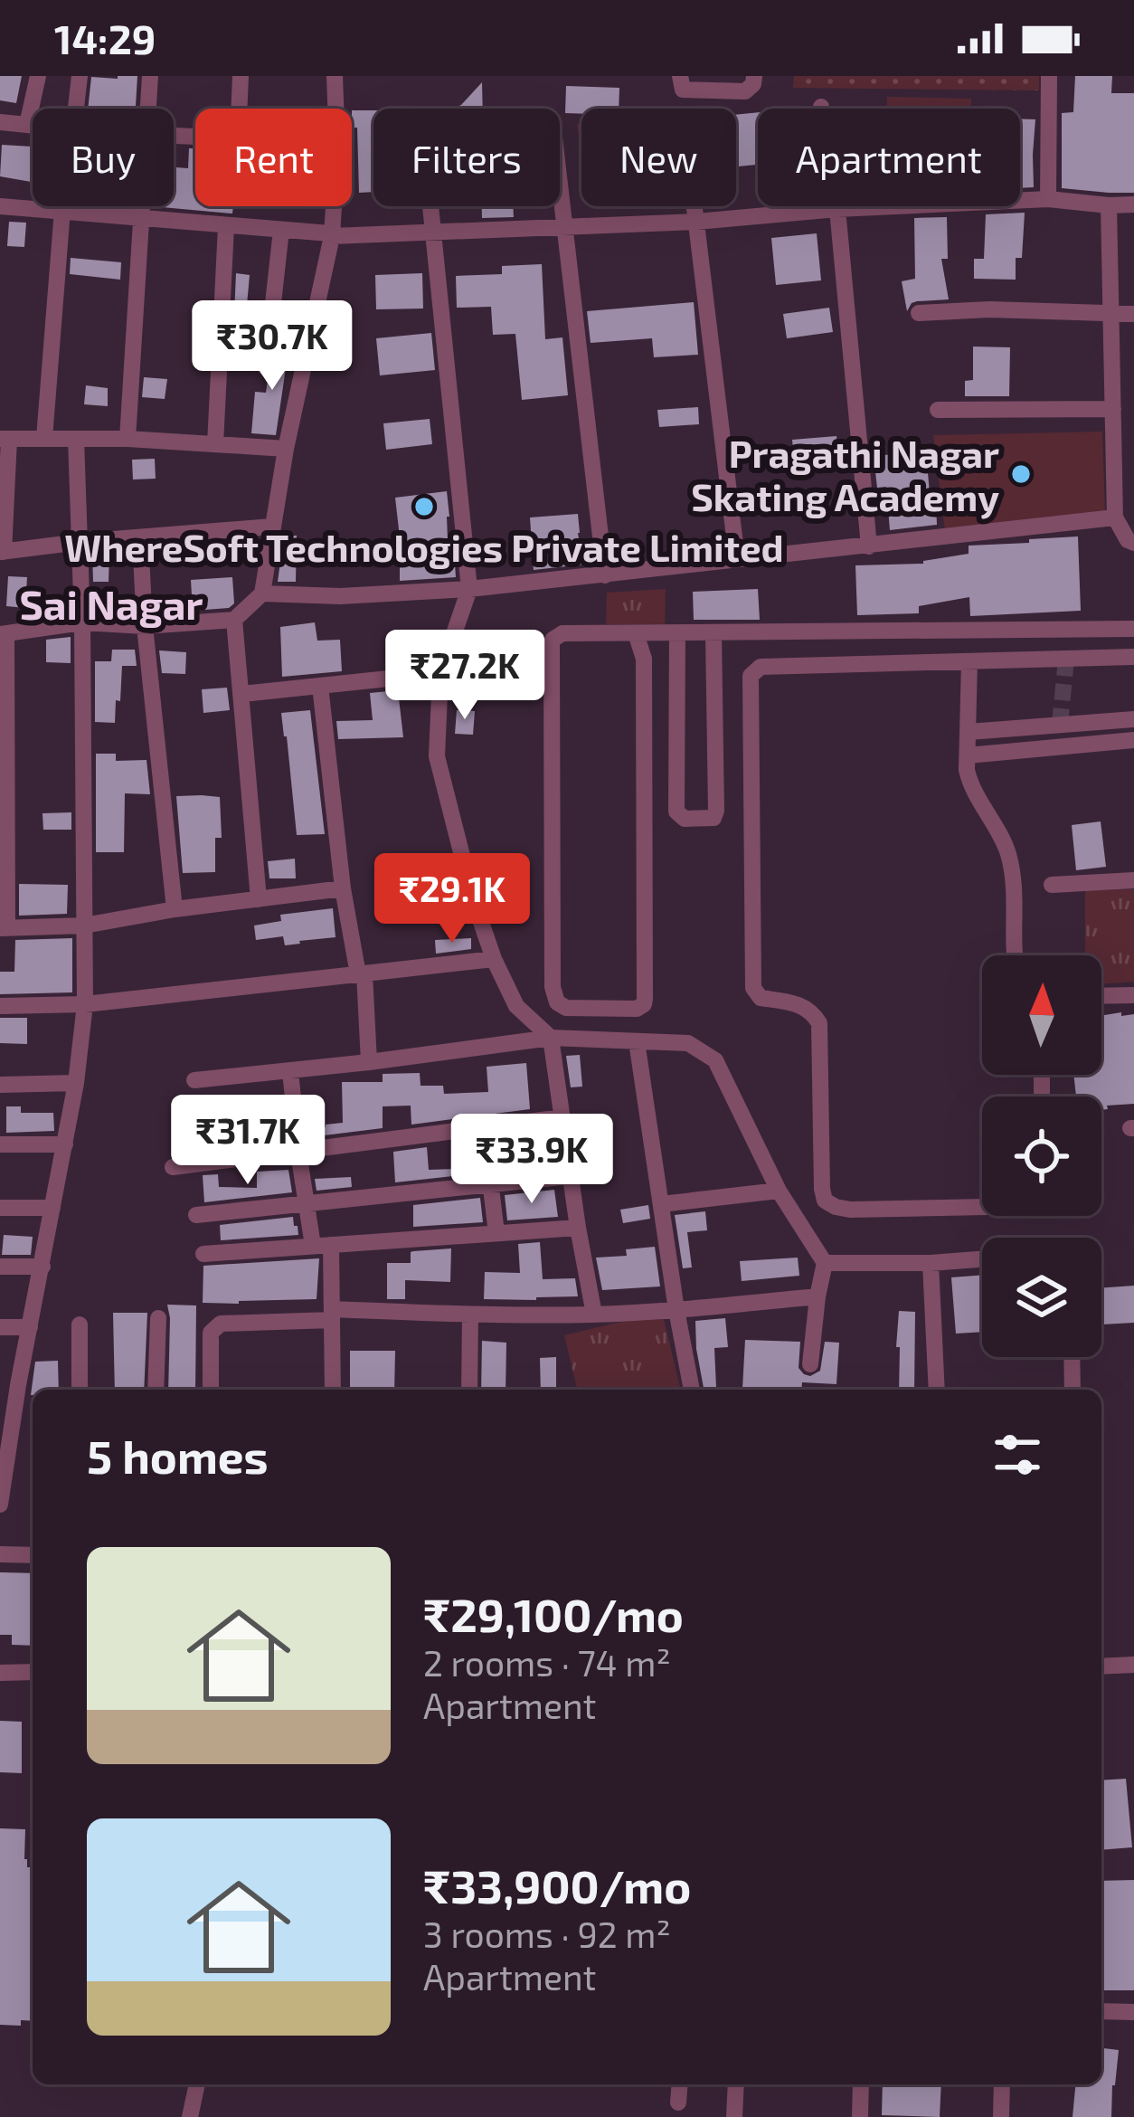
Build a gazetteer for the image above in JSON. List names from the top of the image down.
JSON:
{
  "districts": ["Sai Nagar"],
  "places": ["Pragathi Nagar Skating Academy", "WhereSoft Technologies Private Limited"],
  "north": "top",
  "page": {
    "status": "14:29",
    "chip": [
      "Buy",
      "Rent",
      "Filters",
      "New",
      "Apartment"
    ],
    "price": [
      "₹30.7K",
      "₹27.2K",
      "₹29.1K",
      "₹31.7K",
      "₹33.9K"
    ],
    "heading": "5 homes",
    "list": [
      {
        "name": "₹29,100/mo",
        "note": "2 rooms · 74 m² · Apartment"
      },
      {
        "name": "₹33,900/mo",
        "note": "3 rooms · 92 m² · Apartment"
      }
    ]
  }
}
